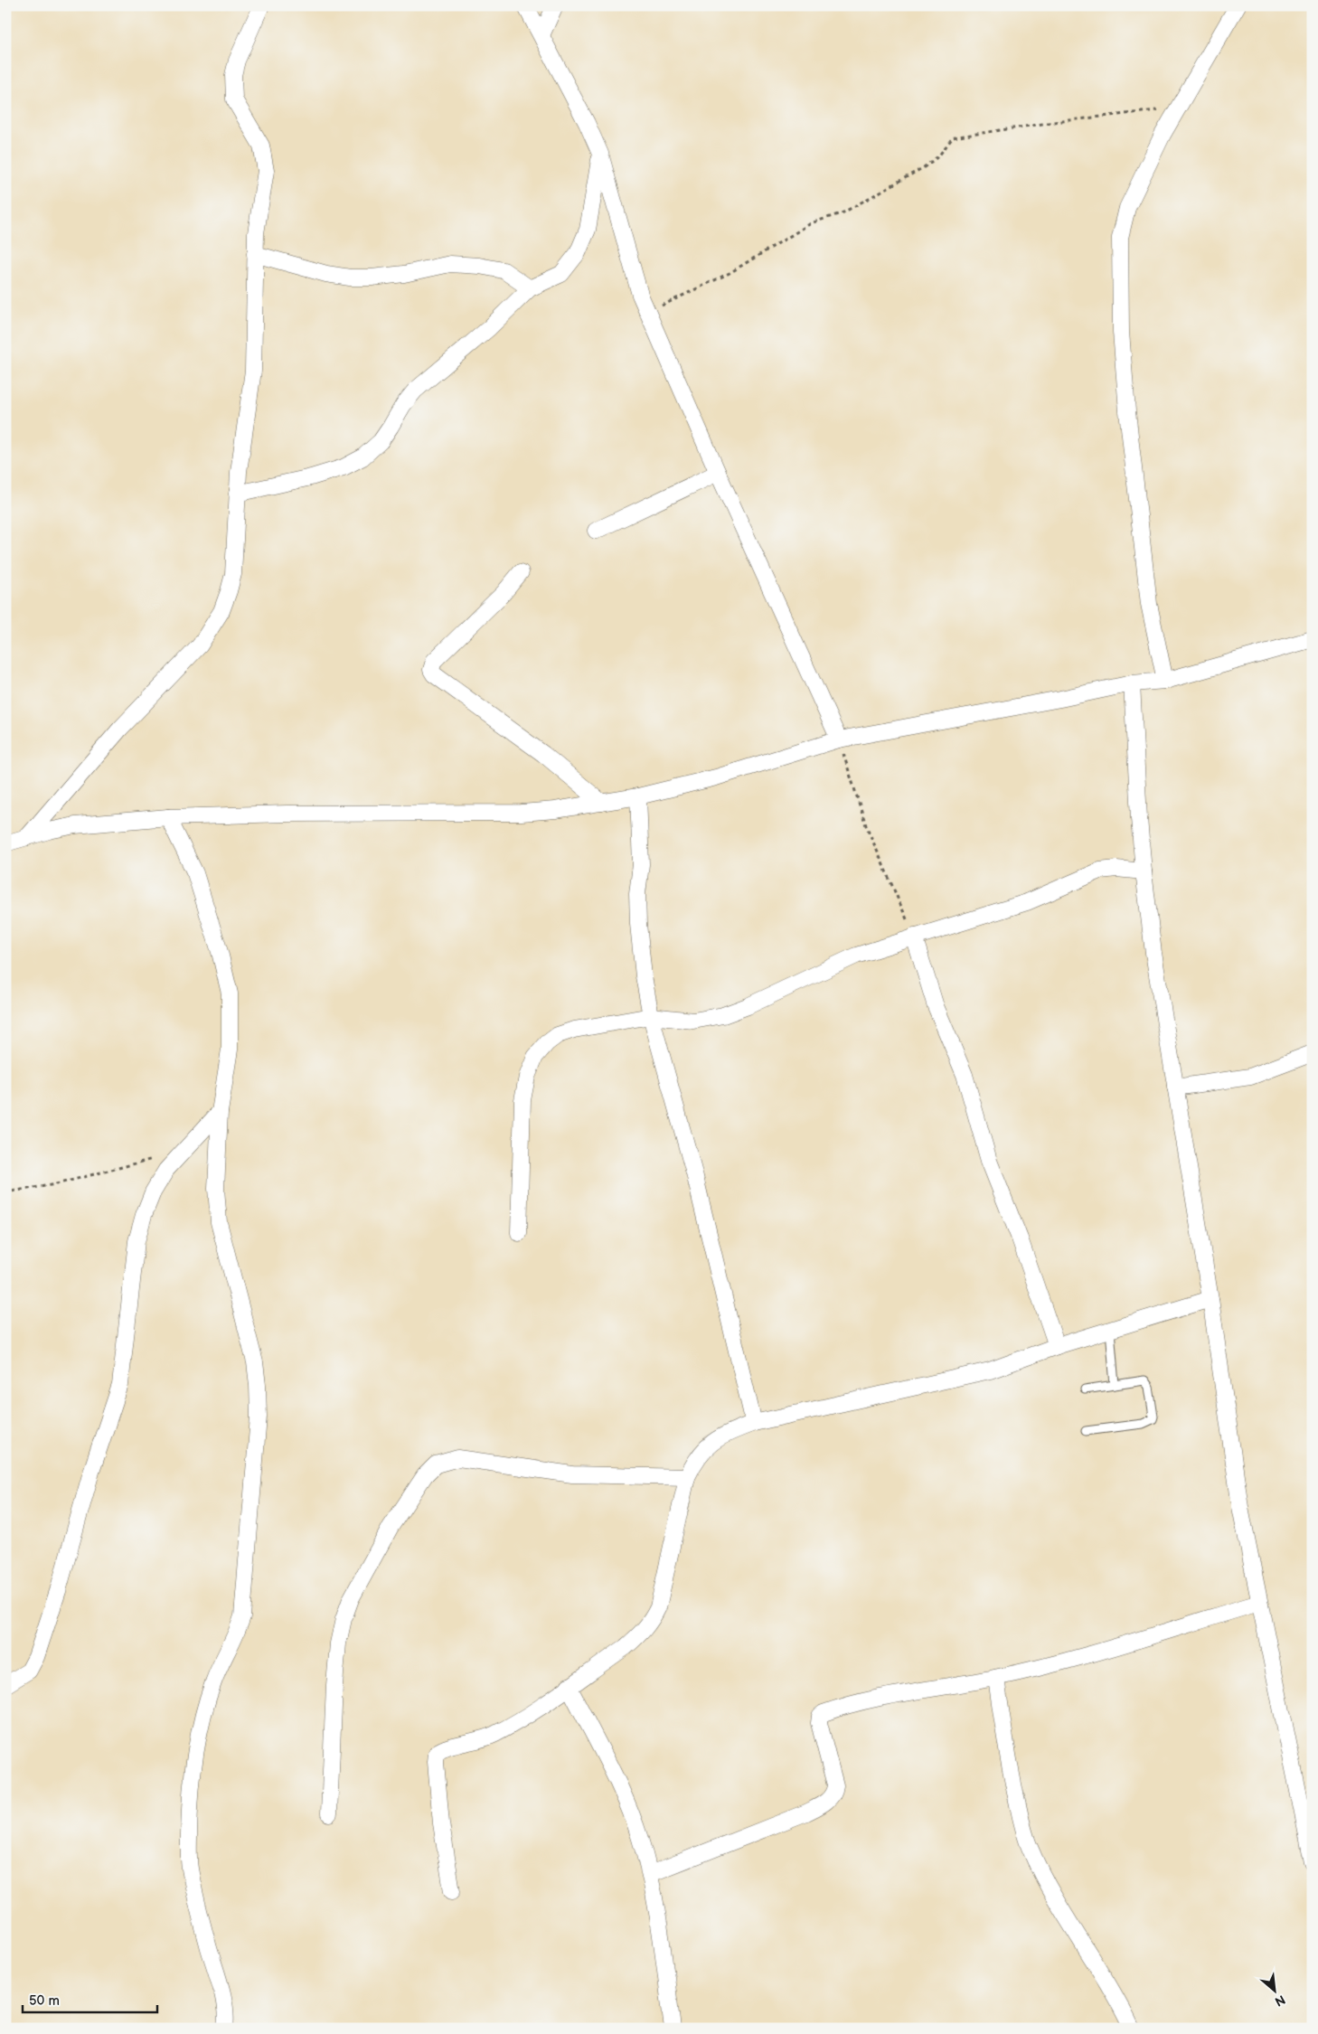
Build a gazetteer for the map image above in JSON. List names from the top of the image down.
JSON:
{
  "scale_bar": "50 m",
  "north": "bottom right"
}
